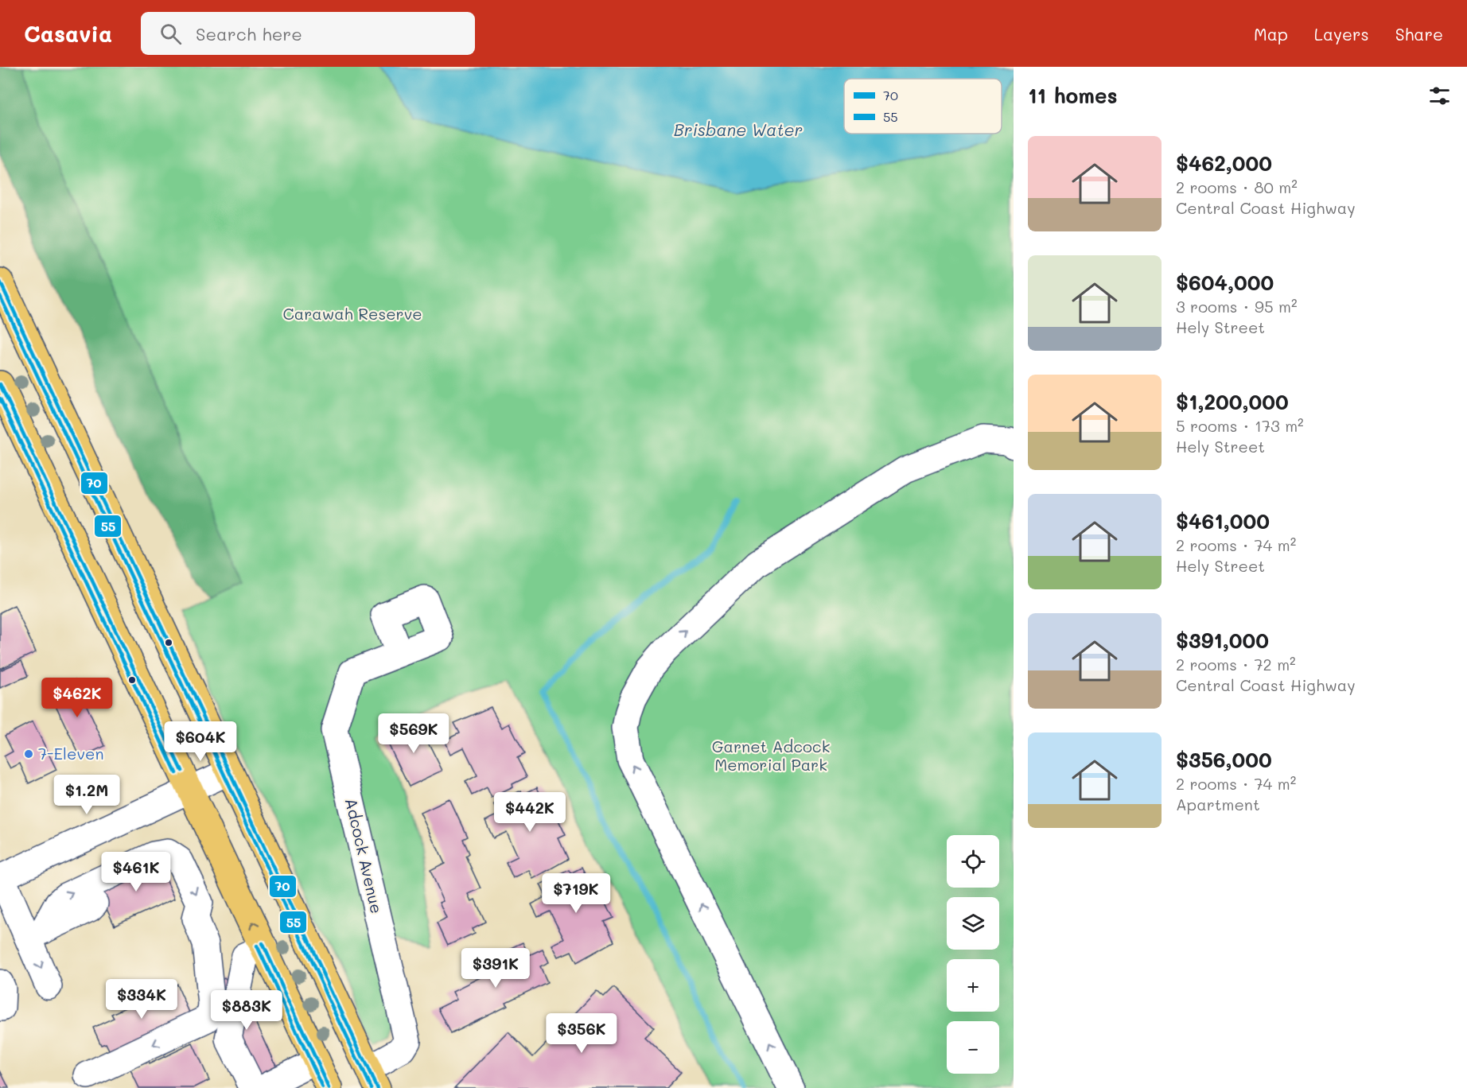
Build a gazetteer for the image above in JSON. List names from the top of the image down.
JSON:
{
  "streets": {
    "street": ["Adcock Avenue"]
  },
  "water": ["Brisbane Water"],
  "parks": ["Carawah Reserve", "Garnet Adcock Memorial Park"],
  "places": ["7-Eleven"],
  "lines": ["transit line 70", "transit line 55"],
  "legend": ["70", "55"],
  "page": {
    "header": "Casavia",
    "search": "Search here",
    "nav": ["Map", "Layers", "Share"],
    "heading": "11 homes",
    "list": [
      {
        "name": "$462,000",
        "note": "2 rooms · 80 m² · Central Coast Highway"
      },
      {
        "name": "$604,000",
        "note": "3 rooms · 95 m² · Hely Street"
      },
      {
        "name": "$1,200,000",
        "note": "5 rooms · 173 m² · Hely Street"
      },
      {
        "name": "$461,000",
        "note": "2 rooms · 74 m² · Hely Street"
      },
      {
        "name": "$391,000",
        "note": "2 rooms · 72 m² · Central Coast Highway"
      },
      {
        "name": "$356,000",
        "note": "2 rooms · 74 m² · Apartment"
      }
    ],
    "price": [
      "$462K",
      "$569K",
      "$604K",
      "$1.2M",
      "$442K",
      "$461K",
      "$719K",
      "$391K",
      "$334K",
      "$883K",
      "$356K"
    ],
    "map_buttons": ["+", "−"]
  }
}
